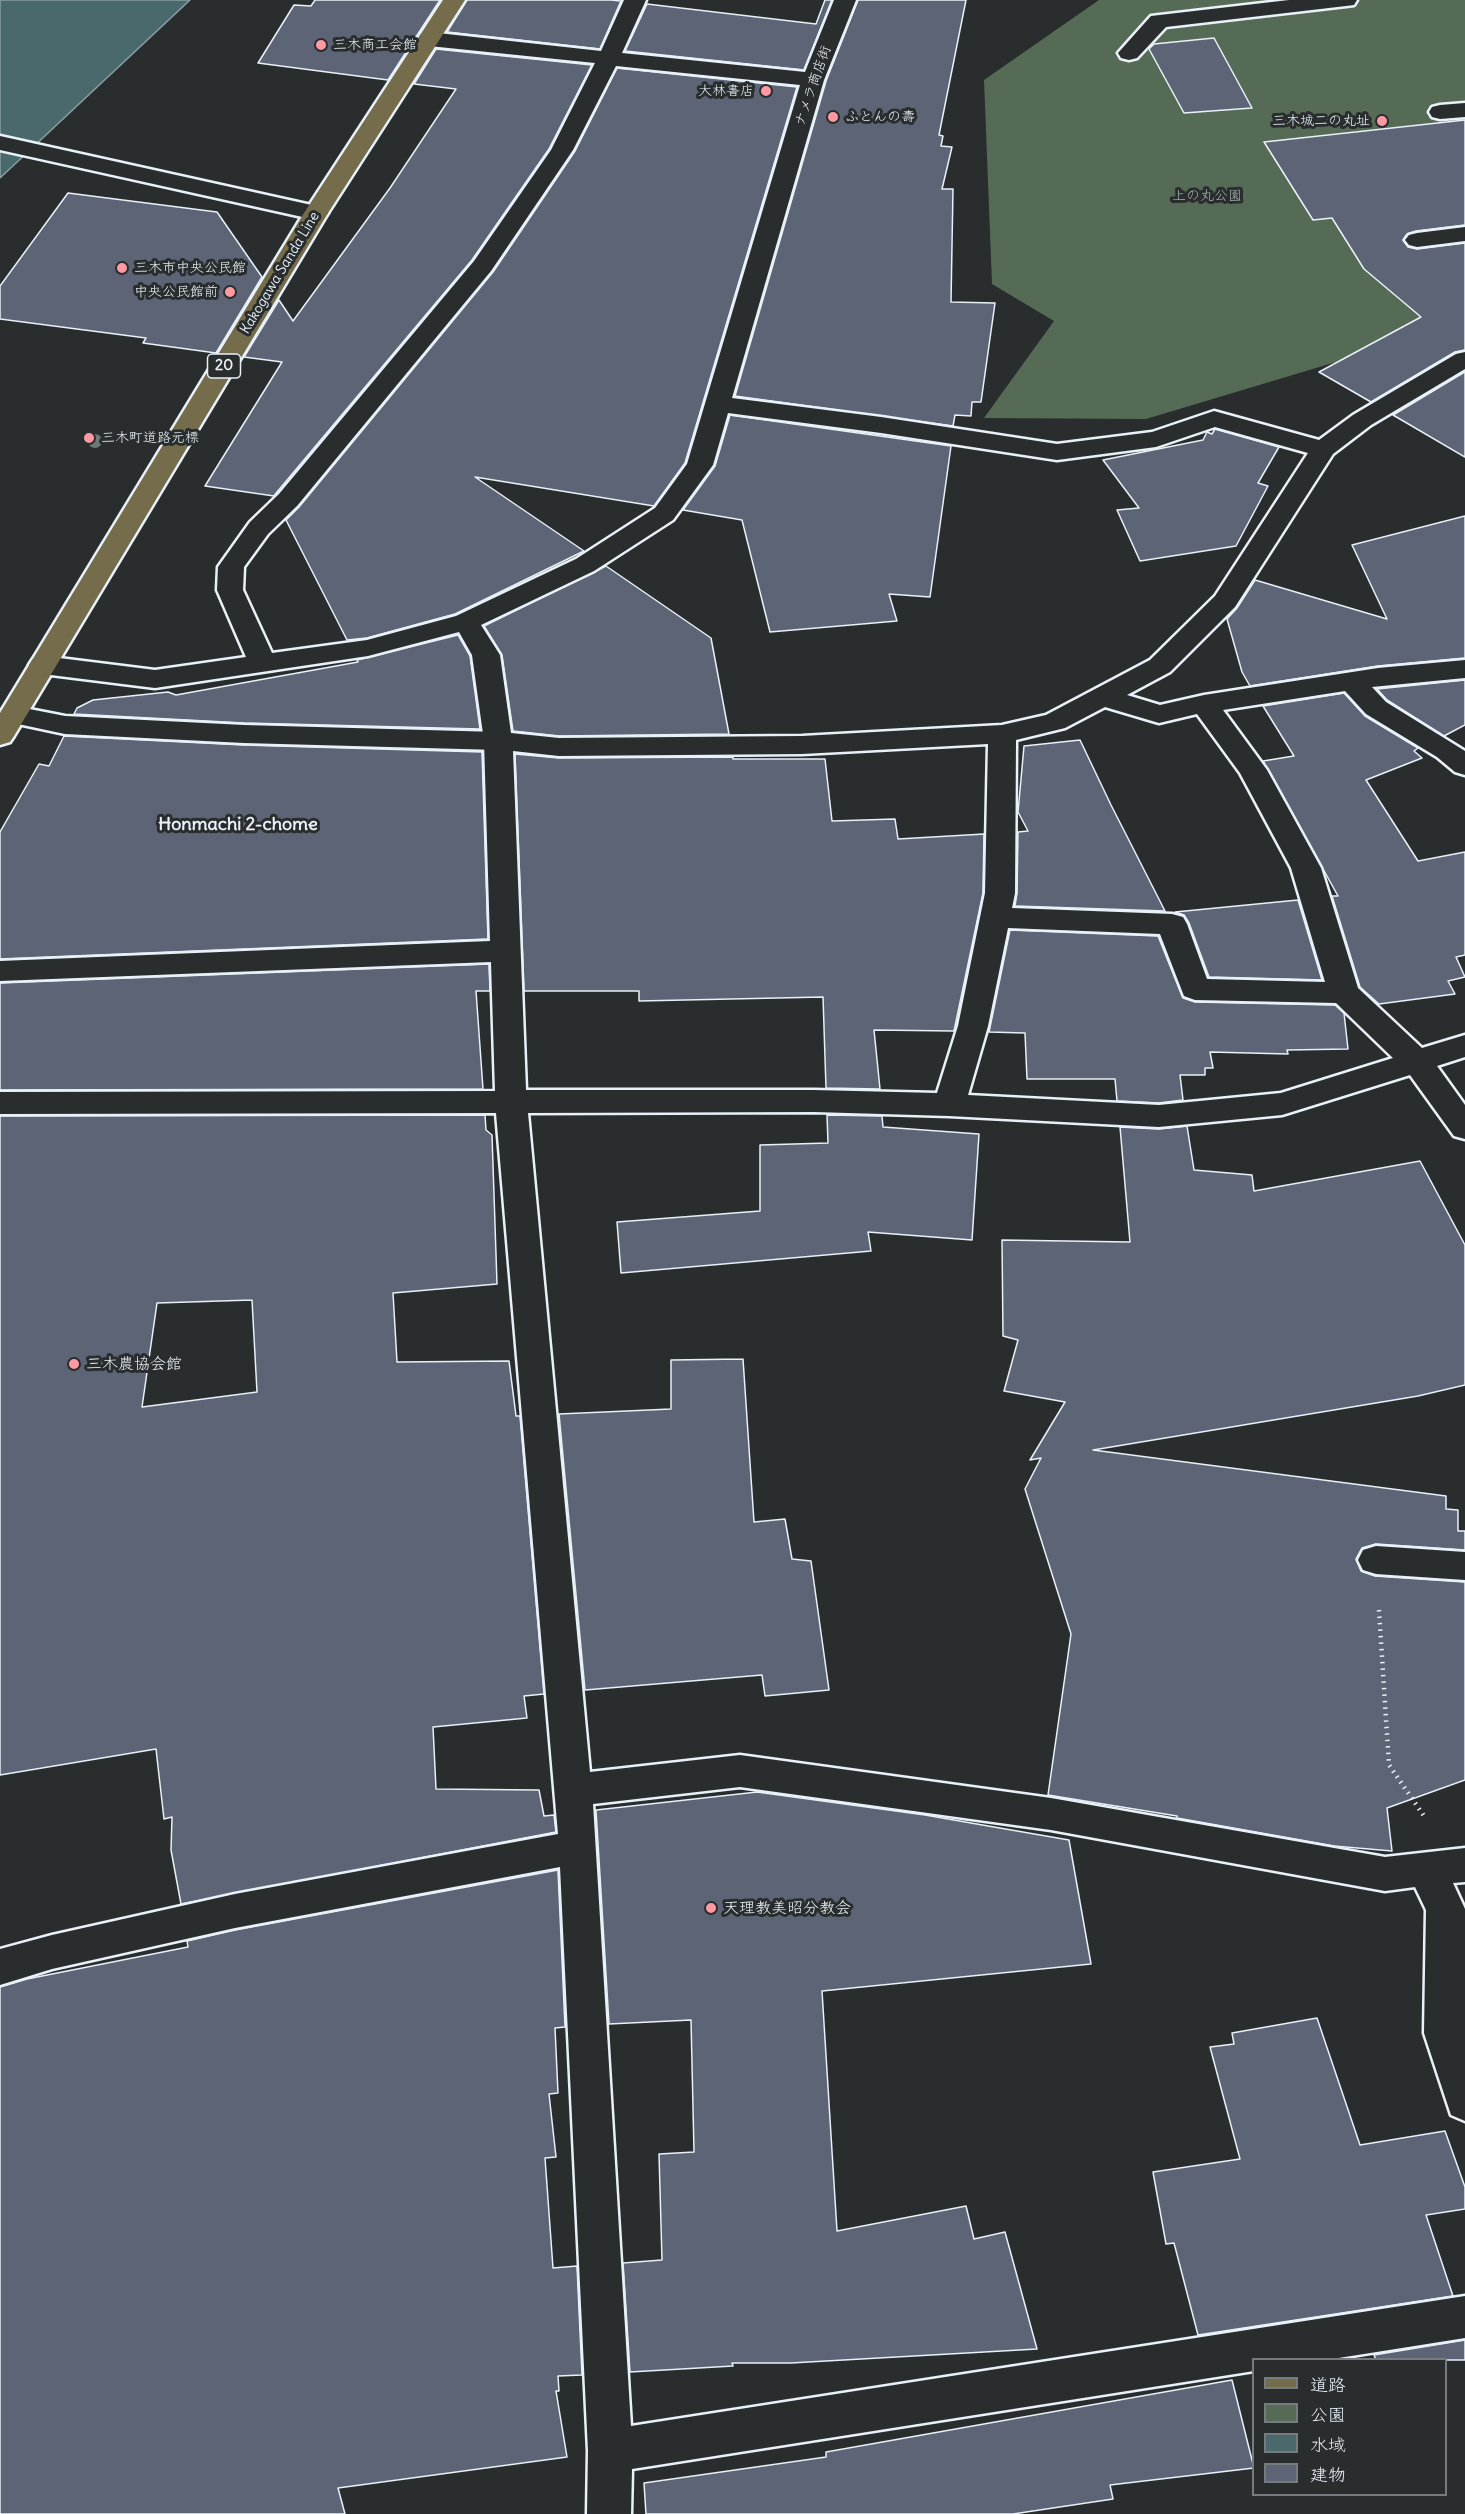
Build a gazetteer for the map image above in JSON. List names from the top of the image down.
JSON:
{
  "streets": {
    "main road": ["Kakogawa Sanda Line", "20"],
    "street": ["ナメラ商店街"]
  },
  "crossings": [
    ["ナメラ商店街", "Kakogawa Sanda Line"]
  ],
  "districts": ["Honmachi 2-chome"],
  "parks": ["上の丸公園"],
  "places": [
    "三木商工会館",
    "大林書店",
    "ふとんの壽",
    "三木城二の丸址",
    "三木市中央公民館",
    "中央公民館前",
    "三木町道路元標",
    "三木農協会館",
    "天理教美昭分教会"
  ],
  "legend": [
    "道路",
    "公園",
    "水域",
    "建物"
  ]
}
